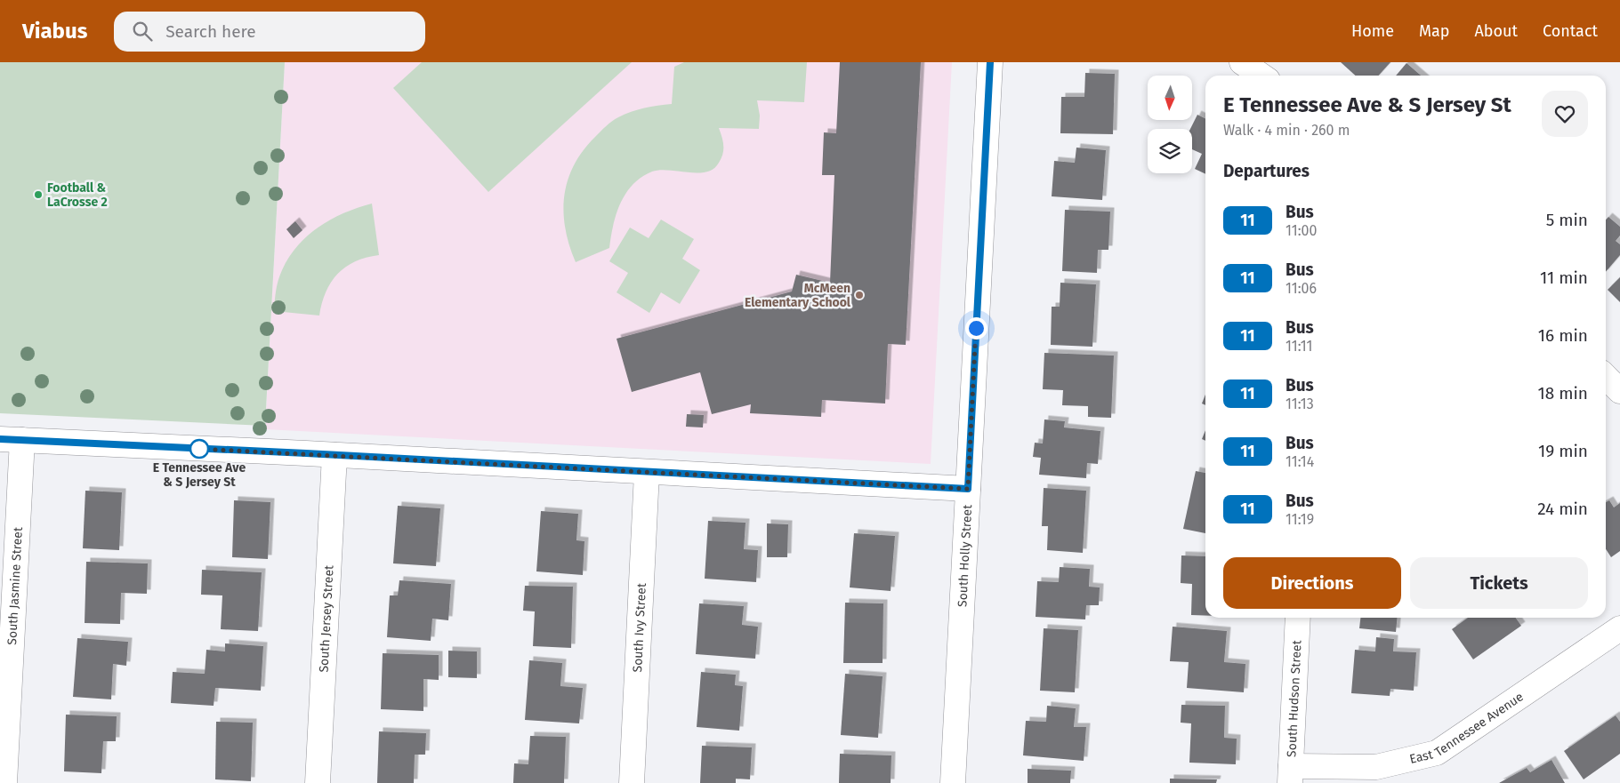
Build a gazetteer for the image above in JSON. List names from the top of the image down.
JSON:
{
  "streets": {
    "street": [
      "South Holly Street",
      "South Jasmine Street",
      "South Jersey Street",
      "South Ivy Street",
      "South Hudson Street",
      "East Tennessee Avenue"
    ]
  },
  "crossings": [
    ["South Hudson Street", "East Tennessee Avenue"]
  ],
  "places": ["Football & LaCrosse 2", "McMeen Elementary School", "E Tennessee Ave & S Jersey St"],
  "lines": ["bus line 11"],
  "north": "bottom",
  "page": {
    "header": "Viabus",
    "search": "Search here",
    "nav": [
      "Home",
      "Map",
      "About",
      "Contact"
    ],
    "heading": [
      ["E Tennessee Ave & S Jersey St", "Walk · 4 min · 260 m"],
      "Departures"
    ],
    "list": [
      {
        "mark": "11",
        "name": "Bus",
        "note": "11:00",
        "value": "5 min"
      },
      {
        "mark": "11",
        "name": "Bus",
        "note": "11:06",
        "value": "11 min"
      },
      {
        "mark": "11",
        "name": "Bus",
        "note": "11:11",
        "value": "16 min"
      },
      {
        "mark": "11",
        "name": "Bus",
        "note": "11:13",
        "value": "18 min"
      },
      {
        "mark": "11",
        "name": "Bus",
        "note": "11:14",
        "value": "19 min"
      },
      {
        "mark": "11",
        "name": "Bus",
        "note": "11:19",
        "value": "24 min"
      }
    ],
    "buttons": ["Directions", "Tickets"]
  }
}
